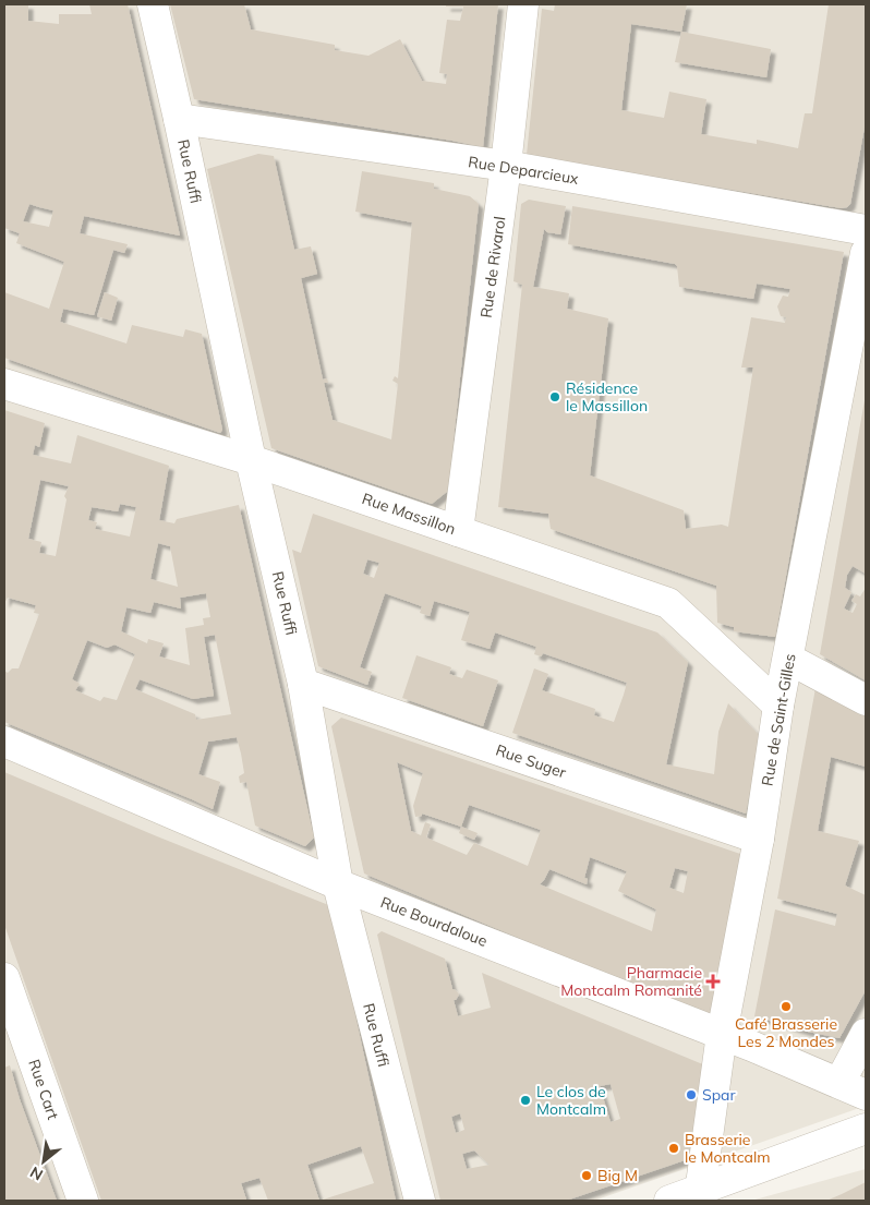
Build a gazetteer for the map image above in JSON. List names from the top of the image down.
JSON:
{
  "streets": {
    "street": [
      "Rue Deparcieux",
      "Rue Ruffi",
      "Rue de Rivarol",
      "Rue Massillon",
      "Rue de Saint-Gilles",
      "Rue Suger",
      "Rue Bourdaloue",
      "Rue Cart"
    ]
  },
  "crossings": [
    ["Rue Deparcieux", "Rue Ruffi"],
    ["Rue Deparcieux", "Rue de Rivarol"],
    ["Rue Ruffi", "Rue Massillon"],
    ["Rue Ruffi", "Rue Suger"],
    ["Rue Ruffi", "Rue Bourdaloue"],
    ["Rue de Rivarol", "Rue Massillon"],
    ["Rue Massillon", "Rue de Saint-Gilles"],
    ["Rue de Saint-Gilles", "Rue Suger"],
    ["Rue de Saint-Gilles", "Rue Bourdaloue"]
  ],
  "places": {
    "other": [
      "Résidence le Massillon",
      "Café Brasserie Les 2 Mondes",
      "Spar",
      "Le clos de Montcalm",
      "Brasserie le Montcalm",
      "Big M"
    ],
    "health": ["Pharmacie Montcalm Romanité"]
  },
  "north": "bottom left"
}
